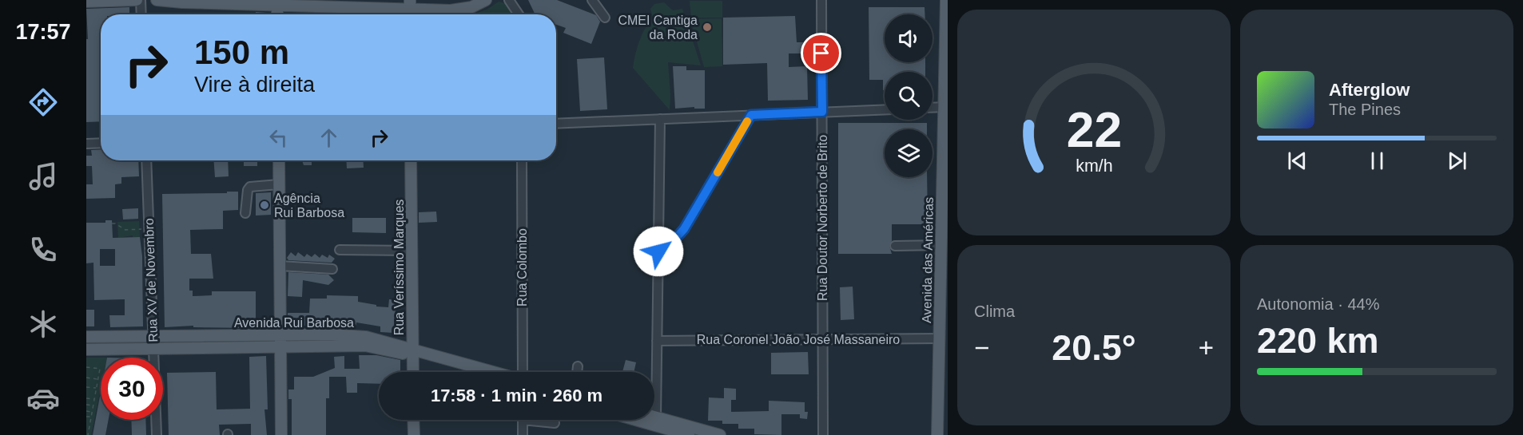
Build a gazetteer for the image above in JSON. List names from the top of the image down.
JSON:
{
  "streets": {
    "main road": ["Avenida das Américas", "Rua Veríssimo Marques", "Avenida Rui Barbosa"],
    "street": [
      "Rua Doutor Norberto de Brito",
      "Rua Colombo",
      "Rua XV de Novembro",
      "Rua Coronel João José Massaneiro"
    ]
  },
  "crossings": [
    ["Rua Doutor Norberto de Brito", "Rua Coronel João José Massaneiro"],
    ["Avenida das Américas", "Rua Coronel João José Massaneiro"],
    ["Rua Veríssimo Marques", "Avenida Rui Barbosa"],
    ["Rua XV de Novembro", "Avenida Rui Barbosa"]
  ],
  "places": ["CMEI Cantiga da Roda", "Agência Rui Barbosa"],
  "page": {
    "tabs": "17:57",
    "turn": ["150 m", "Vire à direita"],
    "song": ["Afterglow", "The Pines"],
    "tile": [
      "Clima",
      ["Autonomia · 44%", "220 km"]
    ],
    "heat": ["−", "20.5°", "+"],
    "limit": "30",
    "trip": "17:58 · 1 min · 260 m",
    "gauge": ["22", "km/h"]
  }
}
